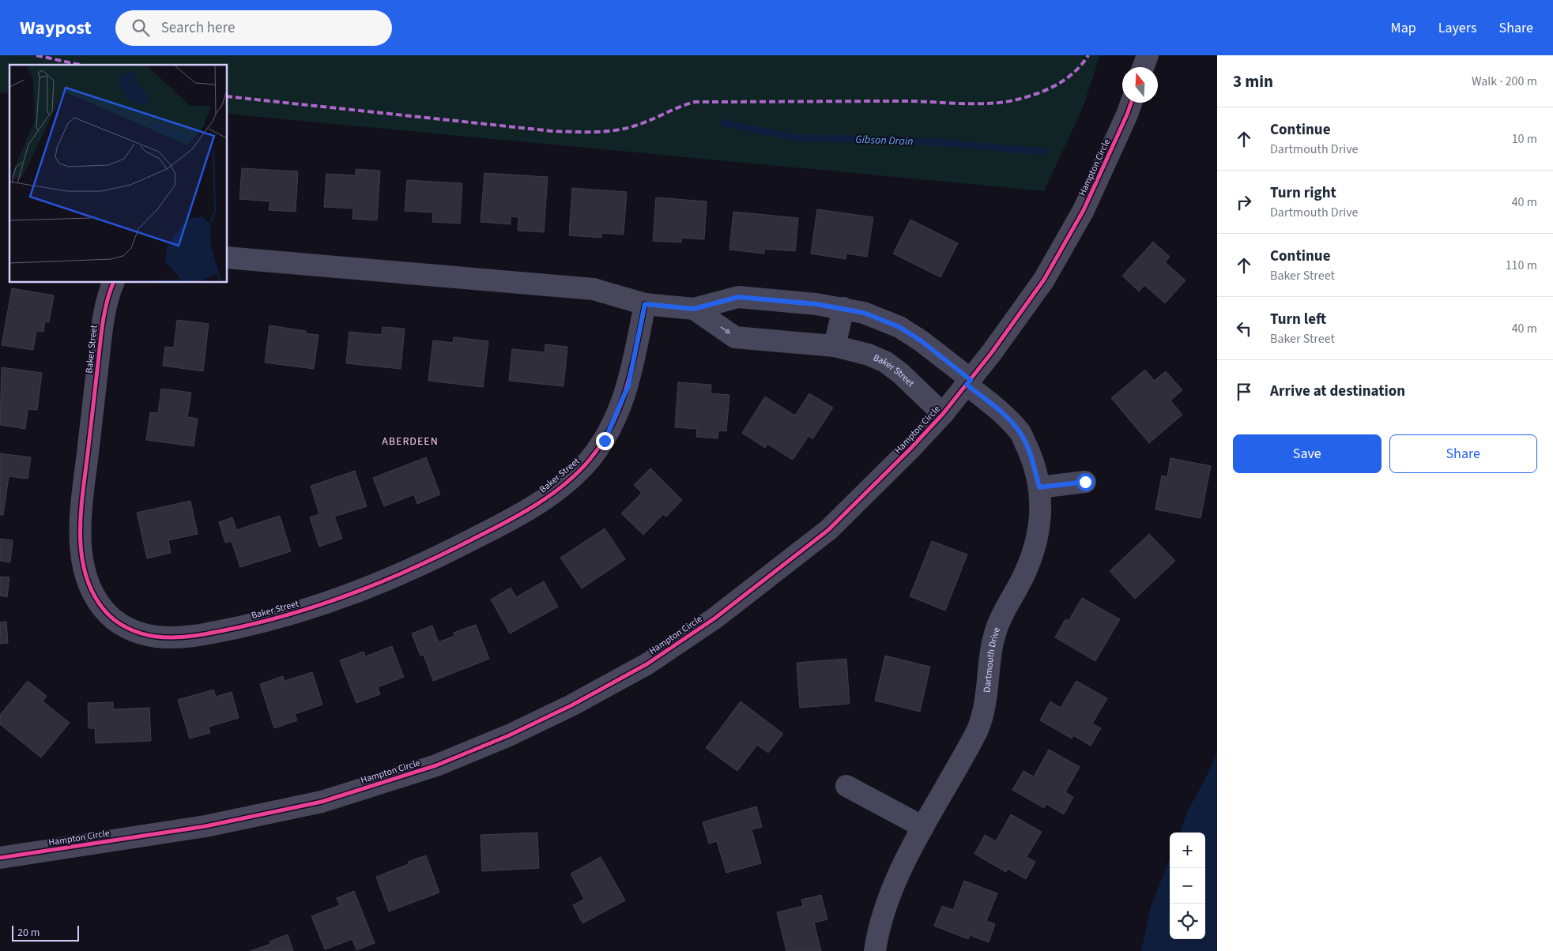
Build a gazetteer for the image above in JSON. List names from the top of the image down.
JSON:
{
  "streets": {
    "street": ["Hampton Circle", "Baker Street", "Dartmouth Drive"]
  },
  "crossings": [
    ["Hampton Circle", "Baker Street"],
    ["Hampton Circle", "Dartmouth Drive"],
    ["Baker Street", "Dartmouth Drive"]
  ],
  "districts": ["ABERDEEN"],
  "water": ["Gibson Drain"],
  "scale_bar": "20 m",
  "north": "top",
  "page": {
    "header": "Waypost",
    "search": "Search here",
    "nav": ["Map", "Layers", "Share"],
    "heading": ["3 min", "Walk · 200 m"],
    "list": [
      ["Continue", "Dartmouth Drive", "10 m"],
      ["Turn right", "Dartmouth Drive", "40 m"],
      ["Continue", "Baker Street", "110 m"],
      ["Turn left", "Baker Street", "40 m"],
      "Arrive at destination"
    ],
    "buttons": ["Save", "Share"],
    "map_buttons": ["+", "−"],
    "scale": "20 m"
  }
}
